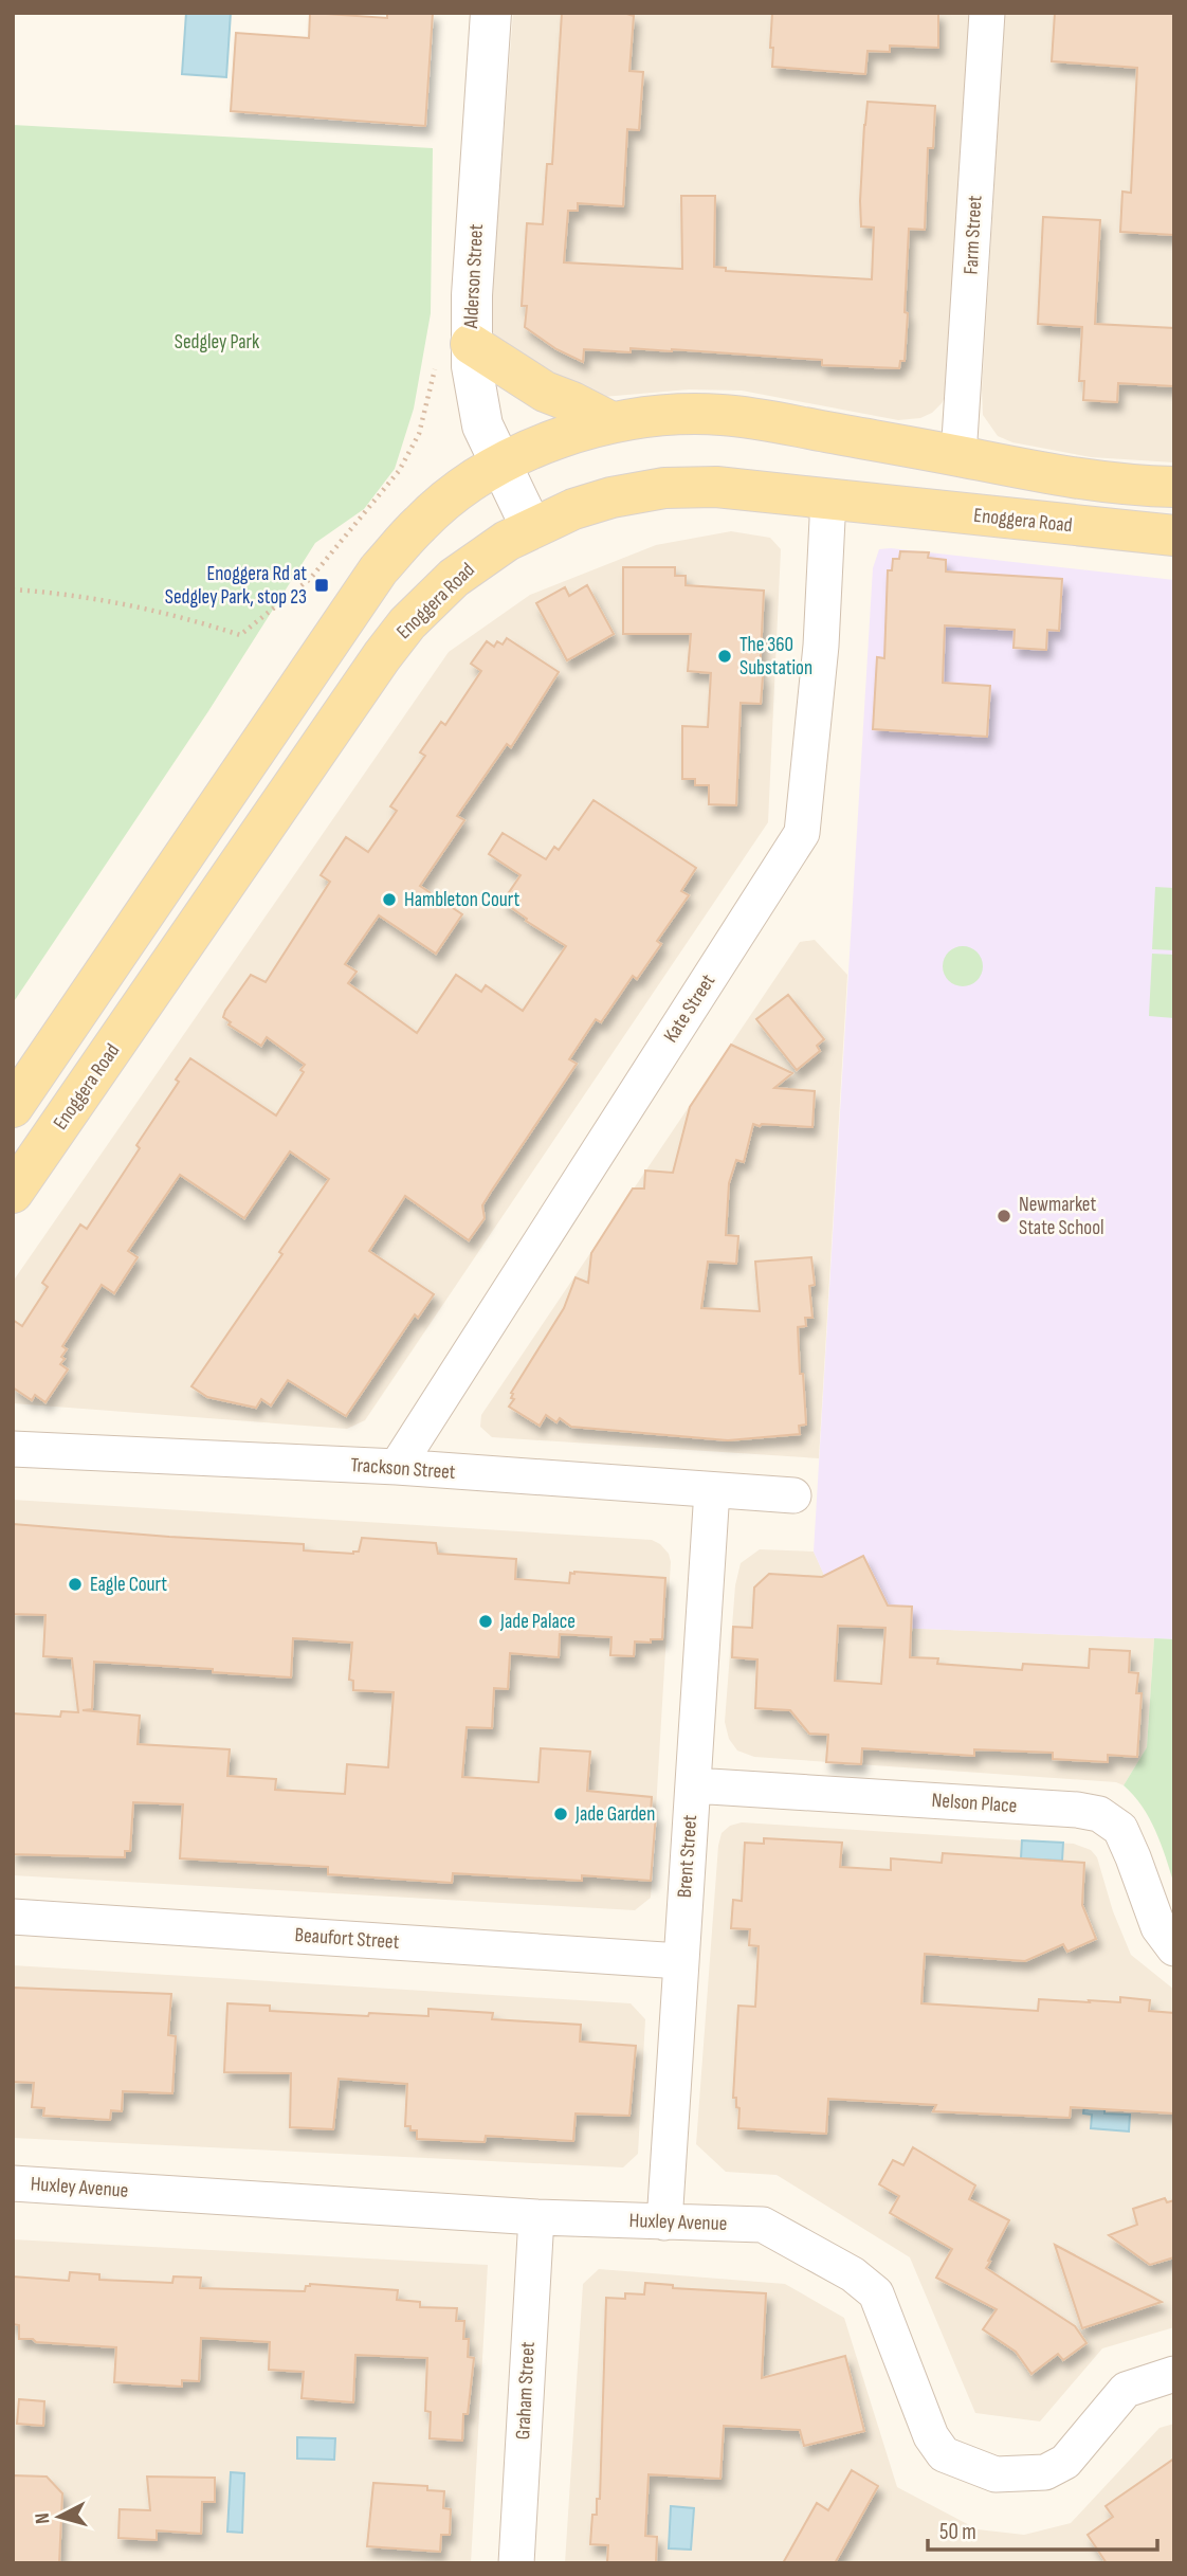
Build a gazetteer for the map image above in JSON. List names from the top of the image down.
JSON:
{
  "streets": {
    "main road": ["Enoggera Road"],
    "street": [
      "Farm Street",
      "Alderson Street",
      "Kate Street",
      "Trackson Street",
      "Nelson Place",
      "Brent Street",
      "Beaufort Street",
      "Huxley Avenue",
      "Graham Street"
    ]
  },
  "crossings": [
    ["Alderson Street", "Enoggera Road"],
    ["Enoggera Road", "Kate Street"],
    ["Kate Street", "Trackson Street"],
    ["Trackson Street", "Brent Street"],
    ["Nelson Place", "Brent Street"],
    ["Brent Street", "Beaufort Street"],
    ["Brent Street", "Huxley Avenue"],
    ["Huxley Avenue", "Graham Street"]
  ],
  "parks": ["Sedgley Park"],
  "places": {
    "transit": ["Enoggera Rd at Sedgley Park, stop 23"],
    "other": [
      "The 360 Substation",
      "Hambleton Court",
      "Newmarket State School",
      "Eagle Court",
      "Jade Palace",
      "Jade Garden"
    ]
  },
  "scale_bar": "50 m",
  "north": "left"
}
